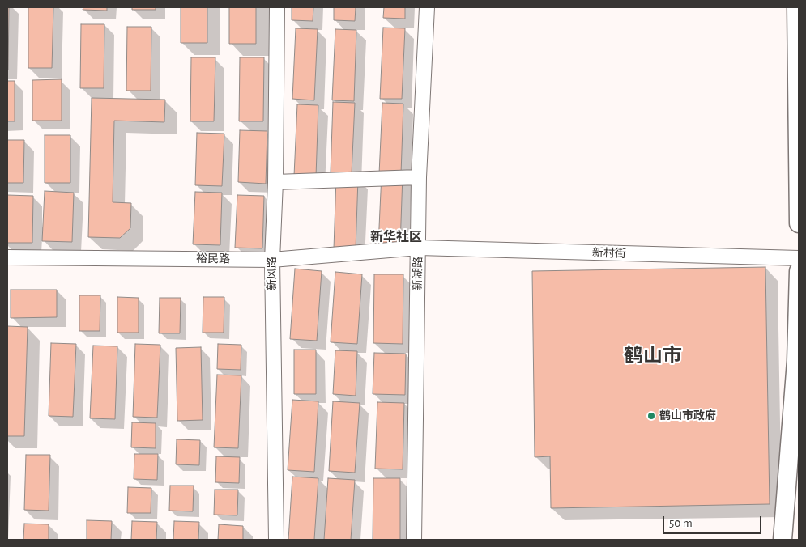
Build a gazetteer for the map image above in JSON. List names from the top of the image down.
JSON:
{
  "streets": {
    "street": [
      "新村街",
      "裕民路",
      "新风路",
      "新湖路"
    ]
  },
  "crossings": [
    ["新村街", "裕民路"],
    ["新村街", "新湖路"],
    ["裕民路", "新风路"],
    ["裕民路", "新湖路"]
  ],
  "districts": ["新华社区", "鹤山市"],
  "places": ["鹤山市政府"],
  "scale_bar": "50 m"
}
